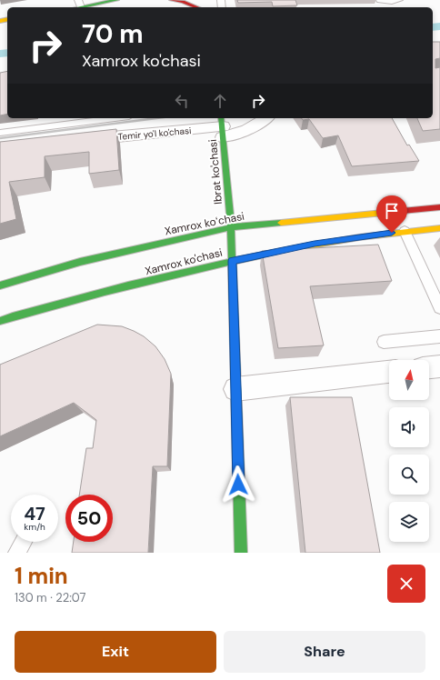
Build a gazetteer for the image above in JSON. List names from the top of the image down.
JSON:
{
  "streets": {
    "main road": ["Ibrat ko'chasi", "Xamrox koʻchasi", "Xamrox ko'chasi"],
    "street": ["Temir yo'l ko'chasi"]
  },
  "crossings": [
    ["Temir yo'l ko'chasi", "Ibrat ko'chasi"],
    ["Ibrat ko'chasi", "Xamrox koʻchasi"],
    ["Ibrat ko'chasi", "Xamrox ko'chasi"]
  ],
  "north": "top",
  "page": {
    "turn": ["70 m", "Xamrox ko'chasi"],
    "speed": "47 km/h",
    "limit": "50",
    "heading": ["1 min", "130 m · 22:07"],
    "buttons": ["Exit", "Share"]
  }
}
